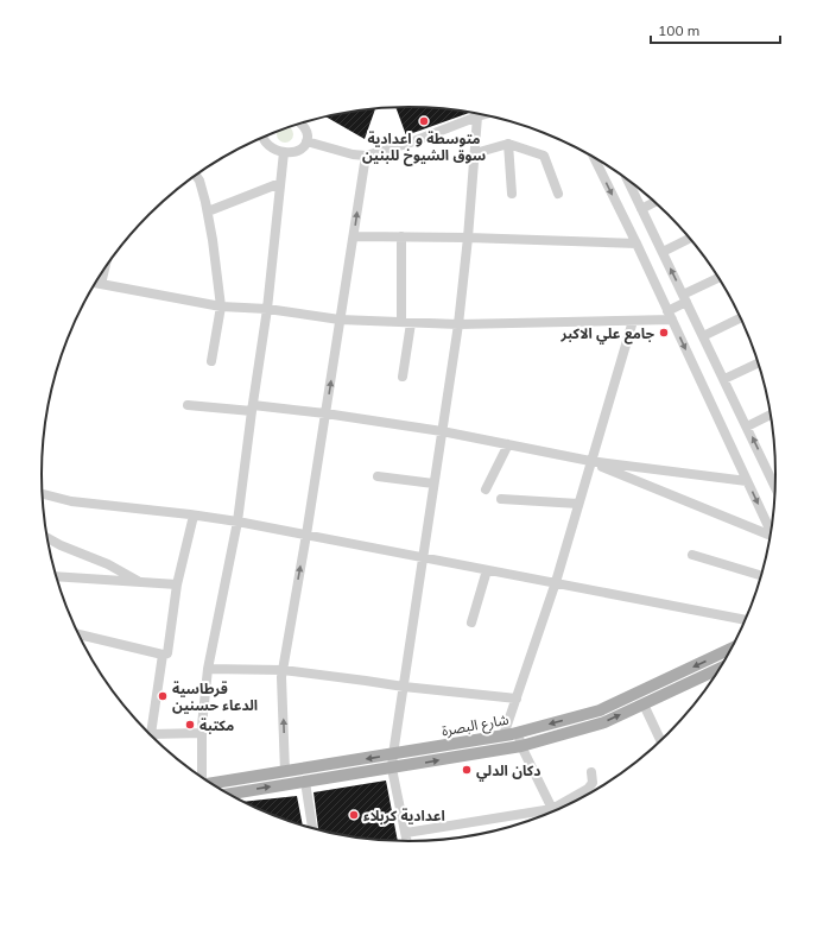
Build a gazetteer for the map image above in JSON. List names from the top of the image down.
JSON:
{
  "streets": {
    "main road": ["شارع البصرة"]
  },
  "places": [
    "متوسطة و اعدادية سوق الشيوخ للبنين",
    "جامع علي الاكبر",
    "قرطاسية الدعاء حسنين",
    "مكتبة",
    "دكان الدلي",
    "اعدادية كربلاء"
  ],
  "scale_bar": "100 m"
}
